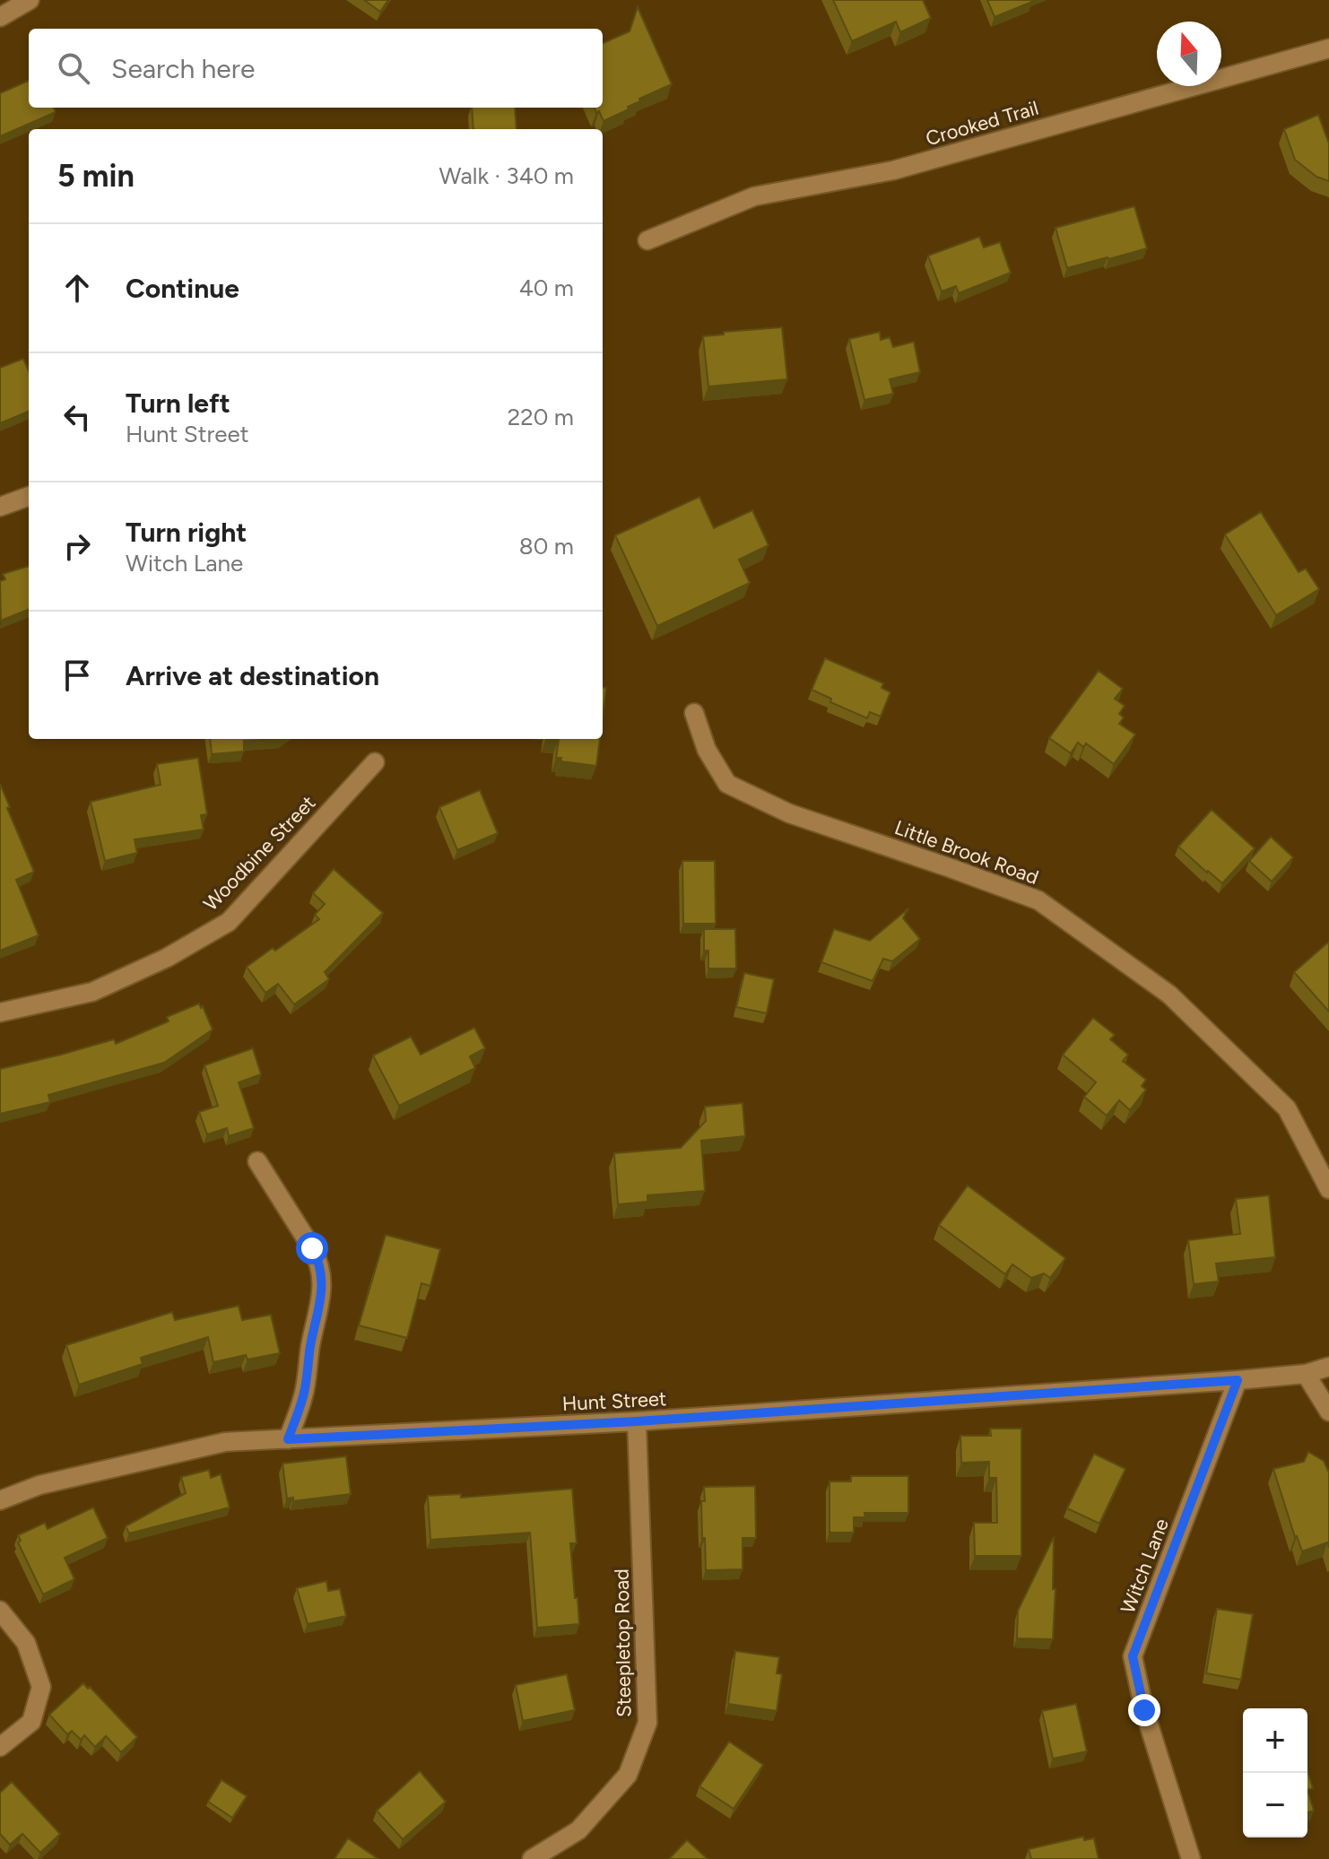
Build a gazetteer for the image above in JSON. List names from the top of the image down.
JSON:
{
  "streets": {
    "street": [
      "Crooked Trail",
      "Little Brook Road",
      "Woodbine Street",
      "Hunt Street",
      "Witch Lane",
      "Steepletop Road"
    ]
  },
  "crossings": [
    ["Hunt Street", "Witch Lane"],
    ["Hunt Street", "Steepletop Road"]
  ],
  "north": "top",
  "page": {
    "search": "Search here",
    "heading": ["5 min", "Walk · 340 m"],
    "list": [
      ["Continue", "40 m"],
      ["Turn left", "Hunt Street", "220 m"],
      ["Turn right", "Witch Lane", "80 m"],
      "Arrive at destination"
    ],
    "map_buttons": ["+", "−"]
  }
}
